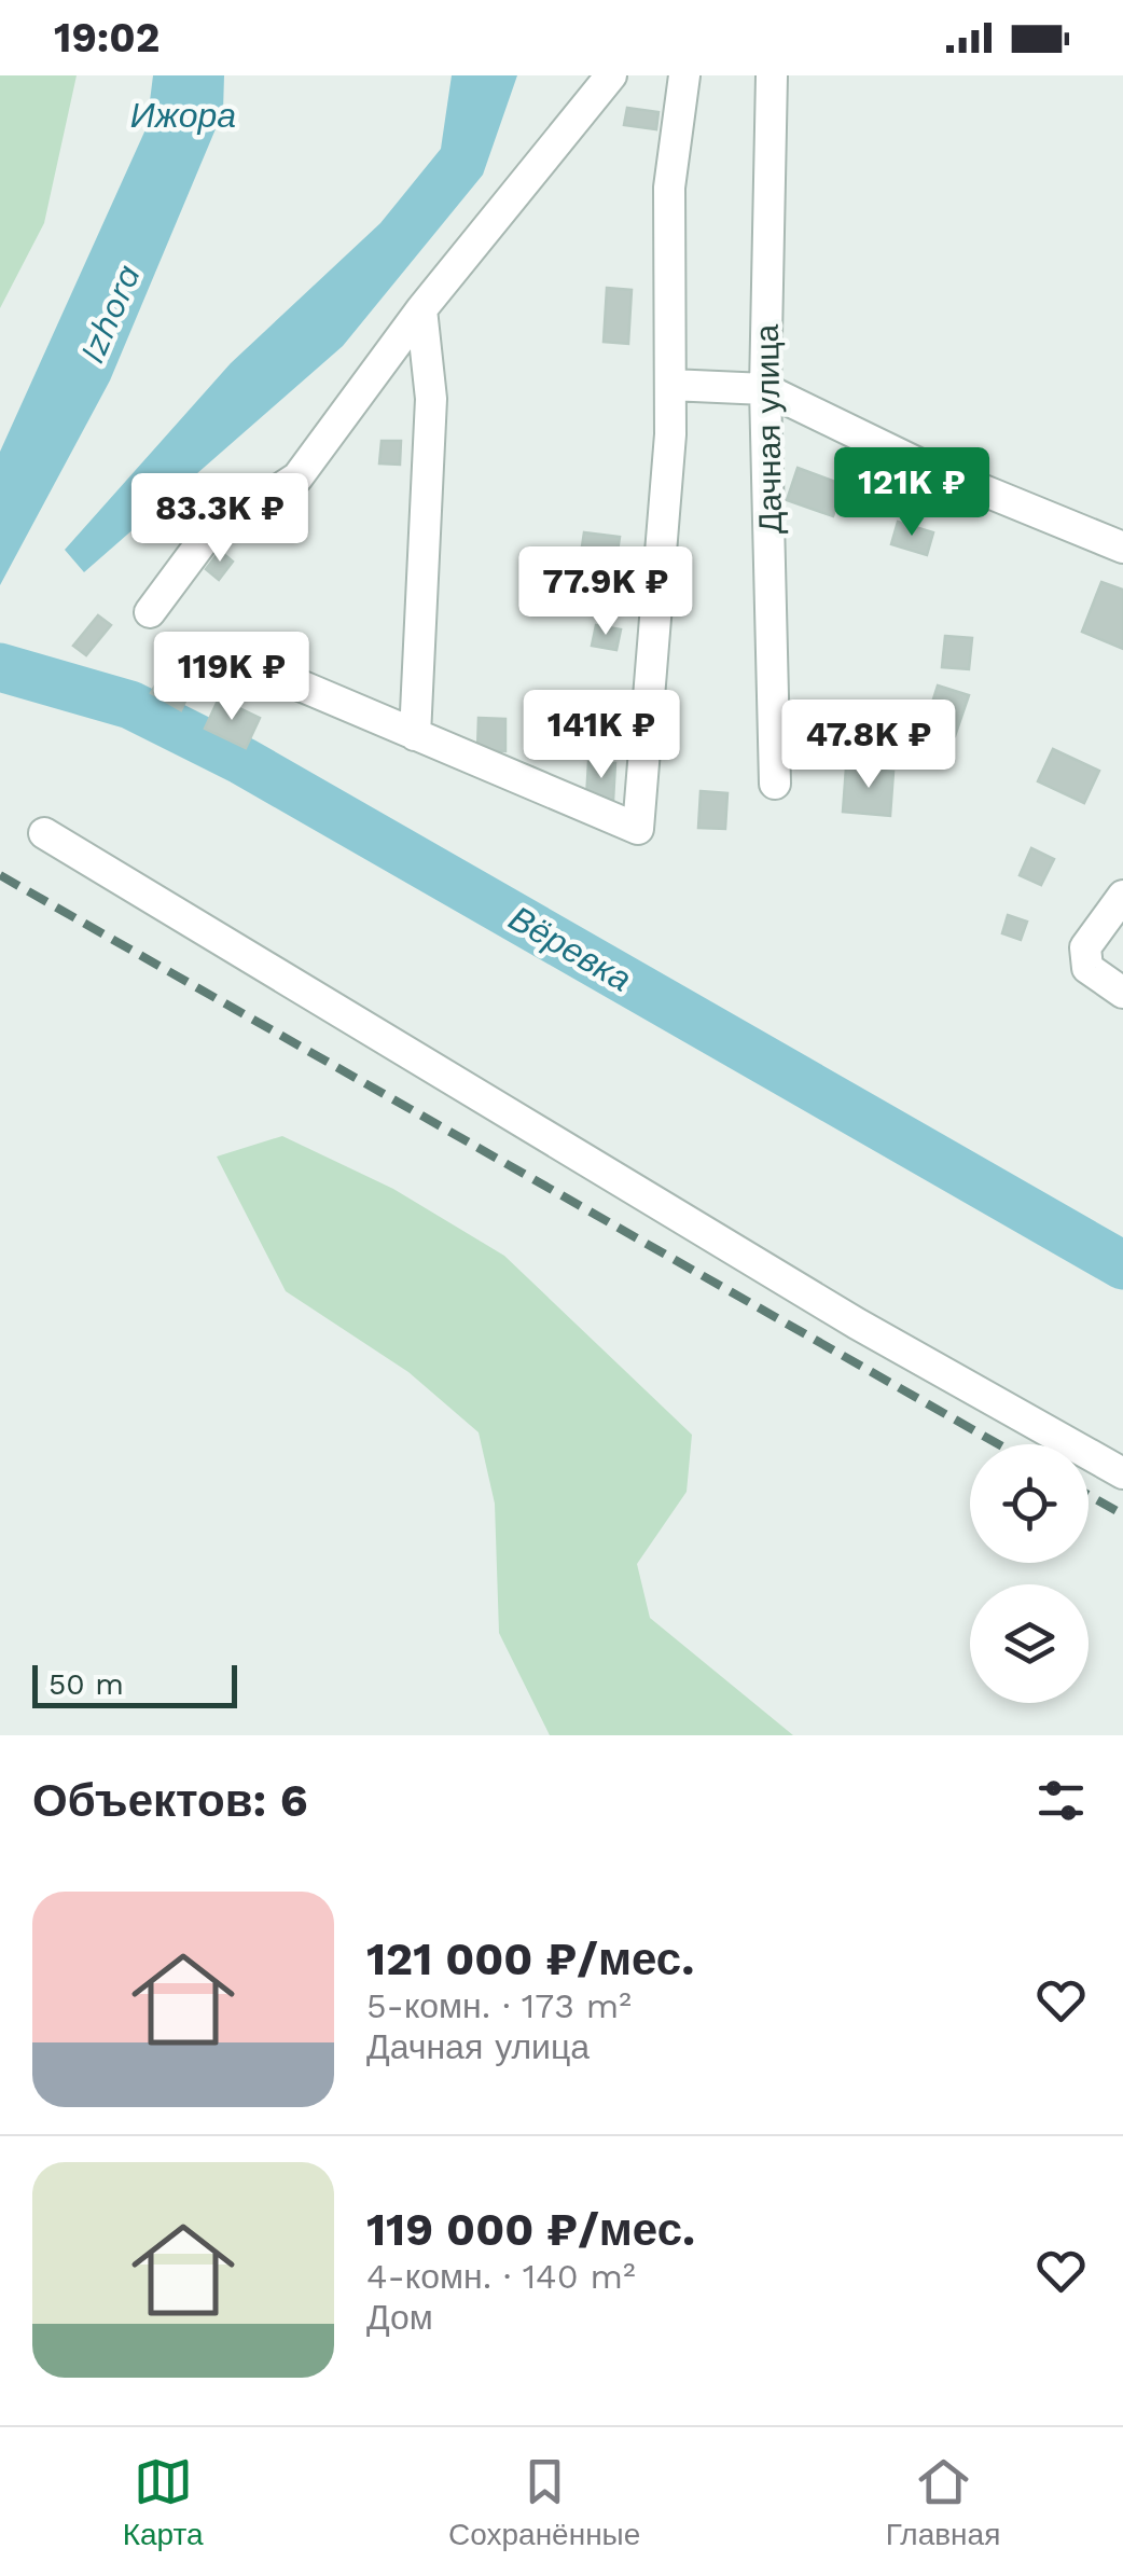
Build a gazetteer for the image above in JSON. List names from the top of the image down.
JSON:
{
  "streets": {
    "street": ["Дачная улица"]
  },
  "water": ["Ижора", "Izhora", "Вёревка"],
  "scale_bar": "50 m",
  "page": {
    "status": "19:02",
    "price": [
      "121K ₽",
      "83.3K ₽",
      "77.9K ₽",
      "119K ₽",
      "141K ₽",
      "47.8K ₽"
    ],
    "scale": "50 m",
    "heading": "Объектов: 6",
    "list": [
      {
        "name": "121 000 ₽/мес.",
        "note": "5-комн. · 173 m² · Дачная улица"
      },
      {
        "name": "119 000 ₽/мес.",
        "note": "4-комн. · 140 m² · Дом"
      }
    ],
    "tabs": ["Карта", "Сохранённые", "Главная"]
  }
}
